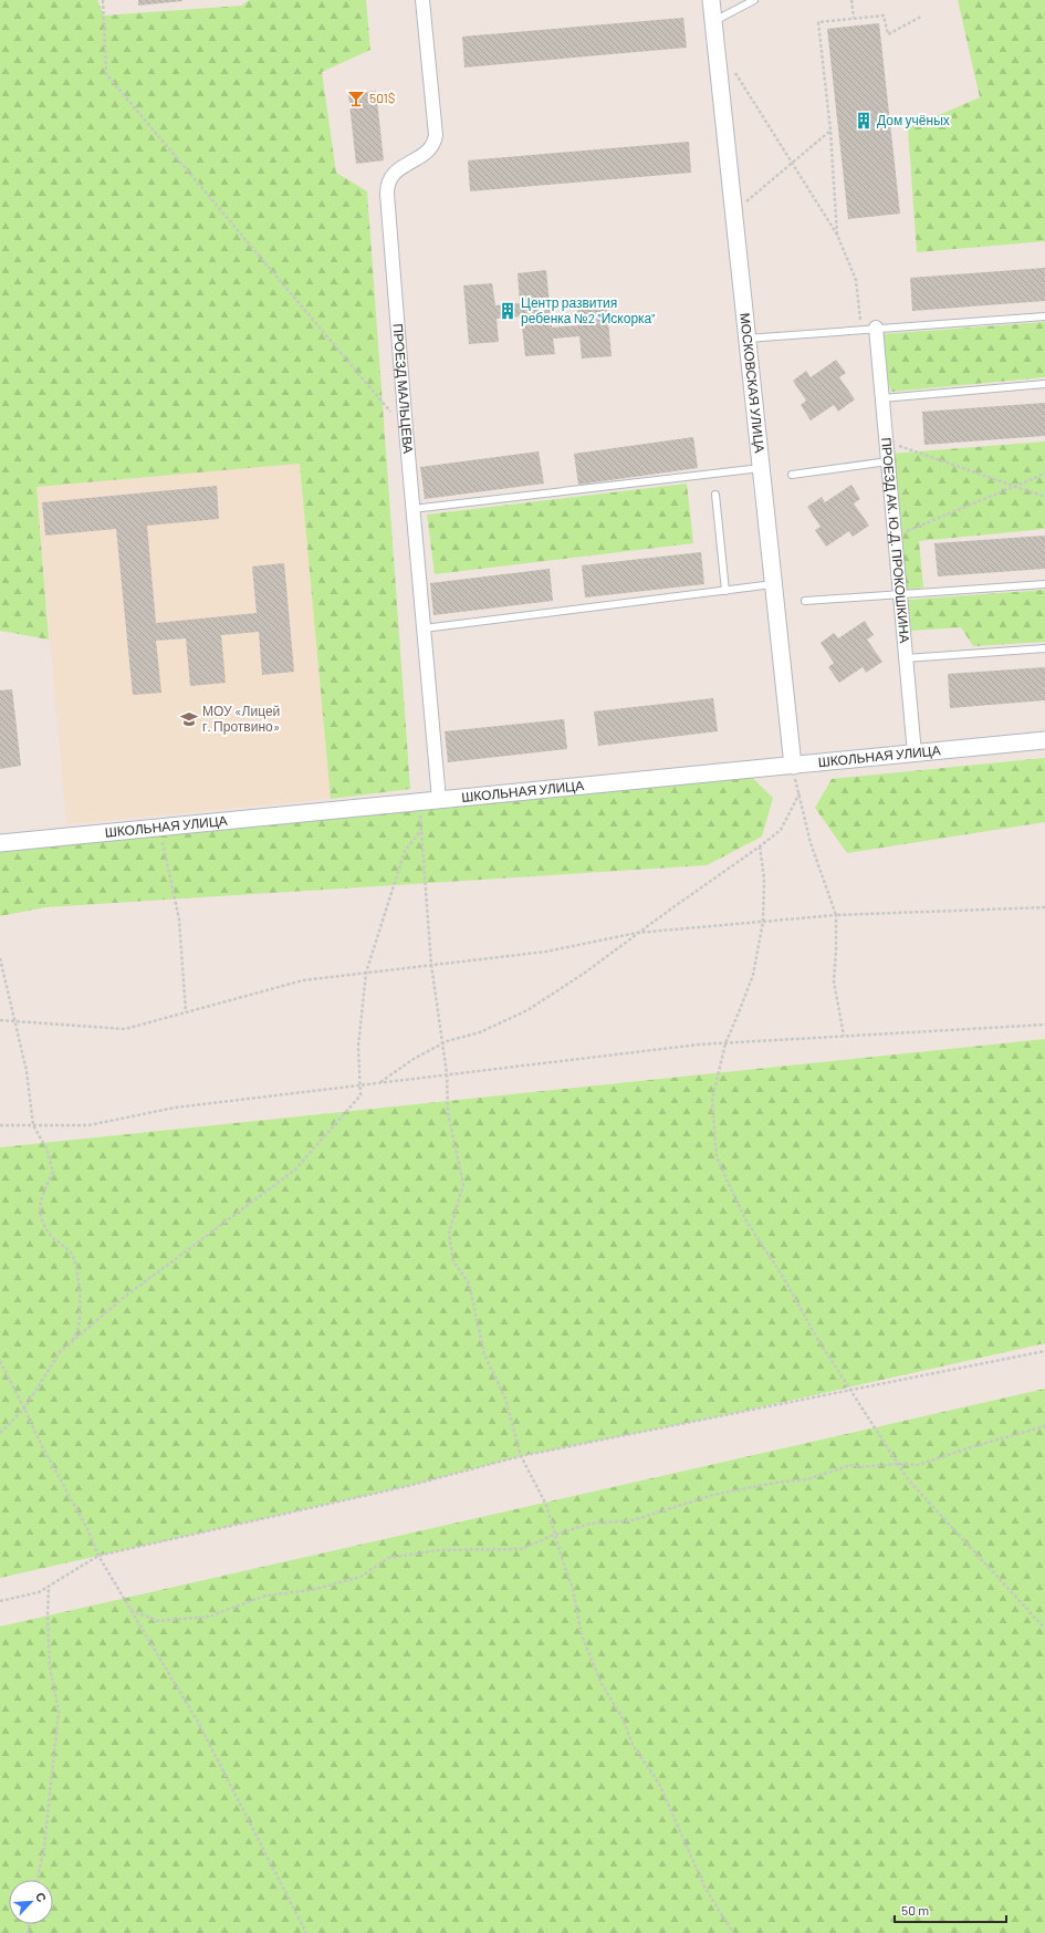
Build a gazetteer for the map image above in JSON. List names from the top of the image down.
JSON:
{
  "streets": {
    "street": [
      "МОСКОВСКАЯ УЛИЦА",
      "ПРОЕЗД МАЛЬЦЕВА",
      "ПРОЕЗД АК. Ю.Д. ПРОКОШКИНА",
      "ШКОЛЬНАЯ УЛИЦА"
    ]
  },
  "crossings": [
    ["МОСКОВСКАЯ УЛИЦА", "ШКОЛЬНАЯ УЛИЦА"],
    ["ПРОЕЗД МАЛЬЦЕВА", "ШКОЛЬНАЯ УЛИЦА"],
    ["ПРОЕЗД АК. Ю.Д. ПРОКОШКИНА", "ШКОЛЬНАЯ УЛИЦА"]
  ],
  "places": {
    "bar": ["501$"],
    "building": ["Дом учёных", "Центр развития ребенка №2 \"Искорка\""],
    "school or university": ["МОУ «Лицей г. Протвино»"]
  },
  "scale_bar": "50 m",
  "north": "top right"
}
